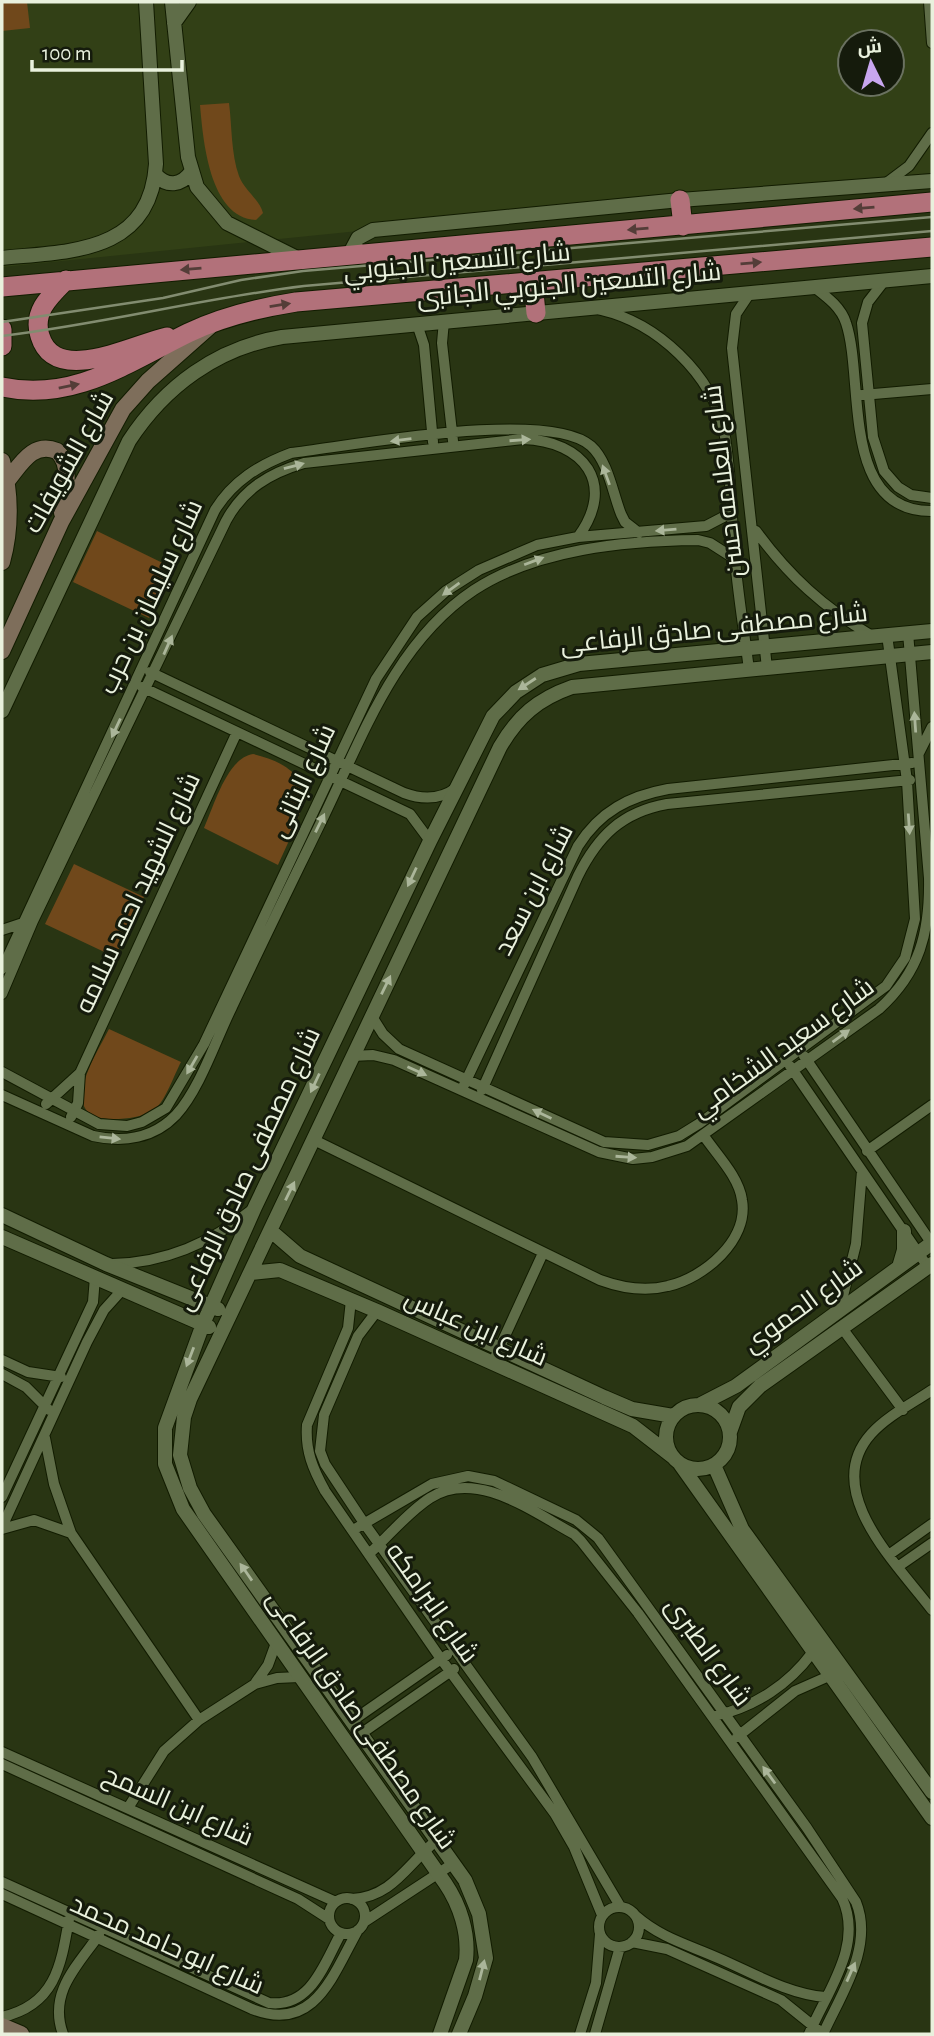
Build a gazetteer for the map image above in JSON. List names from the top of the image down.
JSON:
{
  "streets": {
    "highway": ["شارع التسعين الجنوبي"],
    "main road": ["شارع الشويفات"],
    "street": [
      "شارع التسعين الجنوبي الجانبى",
      "شارع العلامه حسن",
      "شارع سليمان بن حرب",
      "شارع مصطفى صادق الرفاعى",
      "شارع البتانى",
      "شارع ابن سعد",
      "شارع الشهيد احمد سلامه",
      "شارع سعيد الشخامي",
      "شارع الحموي",
      "شارع ابن عباس",
      "شارع البرامكه",
      "شارع الطبرى",
      "شارع ابن السمح",
      "شارع ابو حامد محمد"
    ]
  },
  "crossings": [
    ["شارع التسعين الجنوبي", "شارع الشويفات"],
    ["شارع التسعين الجنوبي الجانبى", "شارع العلامه حسن"],
    ["شارع العلامه حسن", "شارع مصطفى صادق الرفاعى"],
    ["شارع العلامه حسن", "شارع البتانى"],
    ["شارع سليمان بن حرب", "شارع البتانى"],
    ["شارع مصطفى صادق الرفاعى", "شارع سعيد الشخامي"],
    ["شارع مصطفى صادق الرفاعى", "شارع ابن عباس"],
    ["شارع البتانى", "شارع الشهيد احمد سلامه"],
    ["شارع ابن سعد", "شارع سعيد الشخامي"],
    ["شارع الحموي", "شارع ابن عباس"],
    ["شارع ابن عباس", "شارع البرامكه"],
    ["شارع البرامكه", "شارع الطبرى"],
    ["شارع ابن السمح", "شارع ابو حامد محمد"]
  ],
  "scale_bar": "100 m",
  "north": "top"
}
